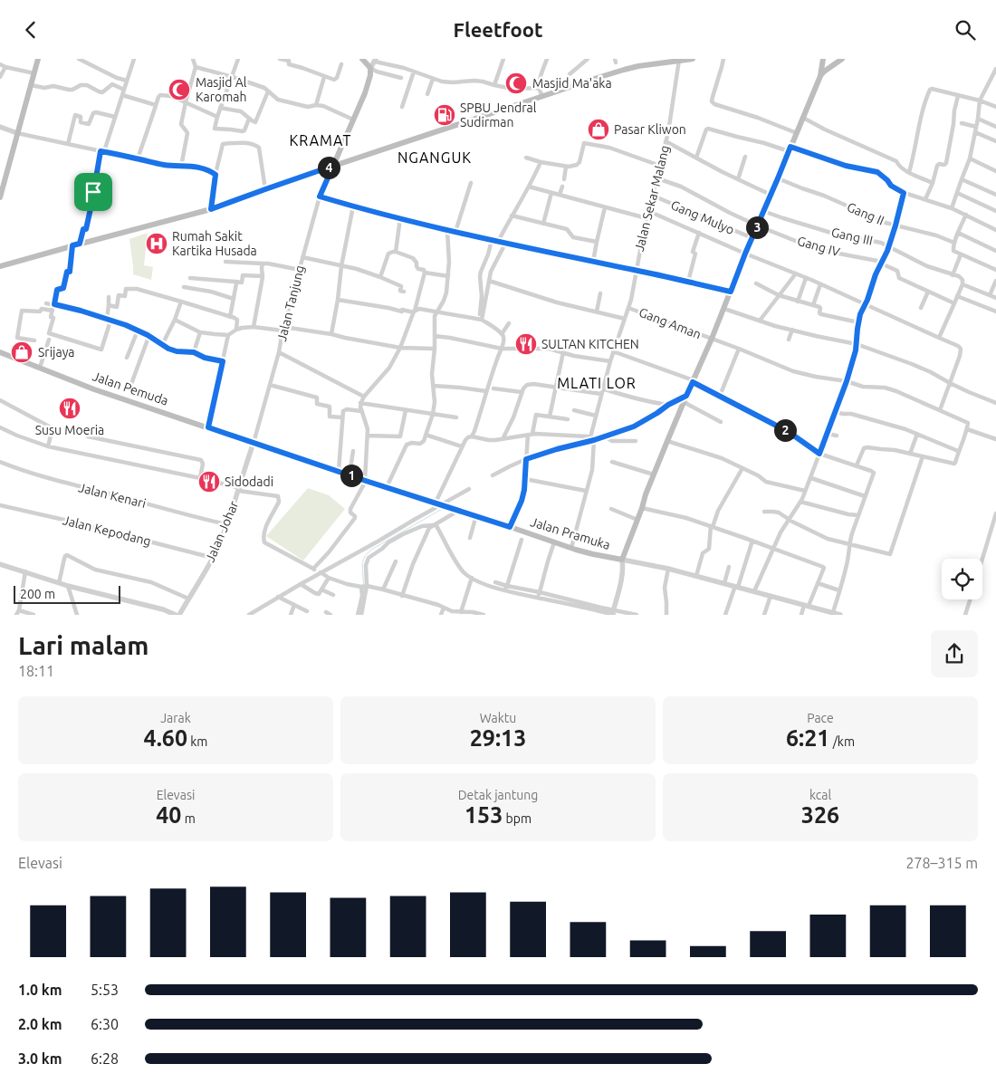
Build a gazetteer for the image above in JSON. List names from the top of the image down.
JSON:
{
  "streets": {
    "main road": ["Jalan Pemuda", "Jalan Pramuka"],
    "street": [
      "Jalan Sekar Malang",
      "Gang II",
      "Gang Mulyo",
      "Gang III",
      "Gang IV",
      "Jalan Tanjung",
      "Gang Aman",
      "Jalan Kenari",
      "Jalan Kepodang",
      "Jalan Johar"
    ]
  },
  "crossings": [
    ["Jalan Sekar Malang", "Gang Mulyo"],
    ["Jalan Sekar Malang", "Gang IV"],
    ["Jalan Sekar Malang", "Gang Aman"],
    ["Jalan Sekar Malang", "Jalan Pramuka"],
    ["Jalan Tanjung", "Jalan Pemuda"],
    ["Jalan Tanjung", "Jalan Johar"],
    ["Jalan Tanjung", "Jalan Pramuka"],
    ["Jalan Pemuda", "Jalan Johar"],
    ["Jalan Pemuda", "Jalan Pramuka"],
    ["Jalan Kenari", "Jalan Johar"],
    ["Jalan Kepodang", "Jalan Johar"],
    ["Jalan Johar", "Jalan Pramuka"]
  ],
  "districts": ["KRAMAT", "NGANGUK", "MLATI LOR"],
  "places": {
    "mosque": ["Masjid Ma'aka", "Masjid Al Karomah"],
    "fuel station": ["SPBU Jendral Sudirman"],
    "shop": ["Pasar Kliwon", "Srijaya"],
    "hospital": ["Rumah Sakit Kartika Husada"],
    "restaurant": ["SULTAN KITCHEN", "Susu Moeria", "Sidodadi"]
  },
  "scale_bar": "200 m",
  "page": {
    "header": "Fleetfoot",
    "pins": [
      "4",
      "3",
      "2",
      "1"
    ],
    "scale": "200 m",
    "heading": ["Lari malam", "18:11"],
    "stats": [
      ["Jarak", "4.60 km"],
      ["Waktu", "29:13"],
      ["Pace", "6:21 /km"],
      ["Elevasi", "40 m"],
      ["Detak jantung", "153 bpm"],
      ["kcal", "326"]
    ],
    "chart": ["Elevasi", "278–315 m"],
    "list": [
      {
        "name": "1.0 km",
        "note": "5:53"
      },
      {
        "name": "2.0 km",
        "note": "6:30"
      },
      {
        "name": "3.0 km",
        "note": "6:28"
      }
    ]
  }
}
